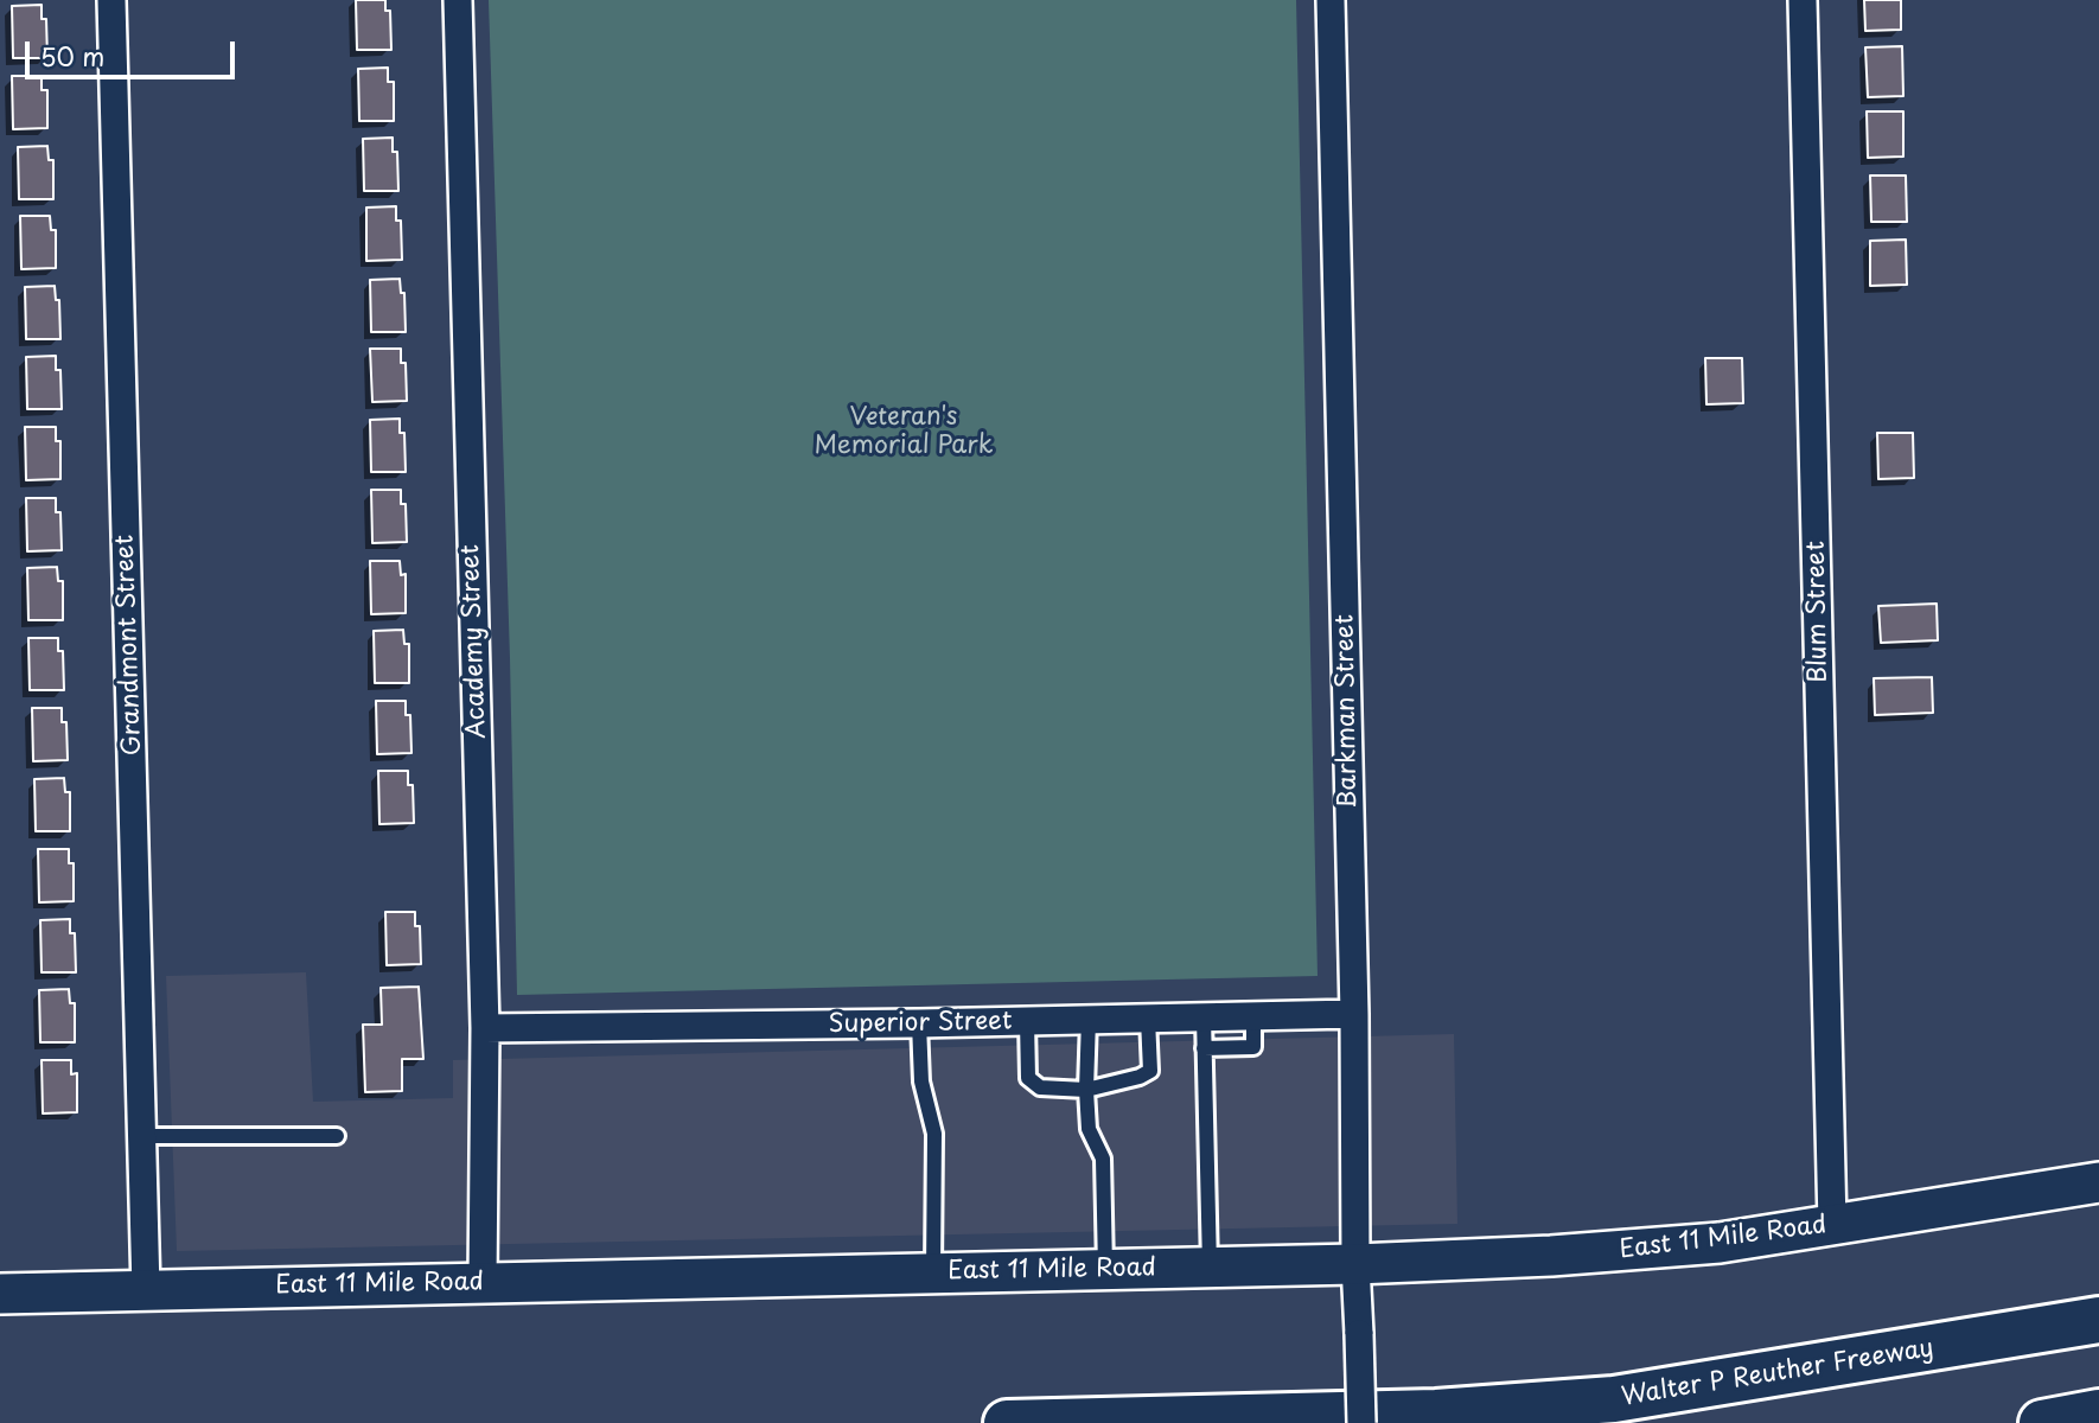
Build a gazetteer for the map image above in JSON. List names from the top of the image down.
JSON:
{
  "streets": {
    "highway": ["Walter P Reuther Freeway"],
    "main road": ["East 11 Mile Road"],
    "street": [
      "Blum Street",
      "Academy Street",
      "Grandmont Street",
      "Barkman Street",
      "Superior Street"
    ]
  },
  "crossings": [
    ["Blum Street", "East 11 Mile Road"],
    ["Academy Street", "Superior Street"],
    ["Academy Street", "East 11 Mile Road"],
    ["Grandmont Street", "East 11 Mile Road"],
    ["Barkman Street", "Superior Street"],
    ["Barkman Street", "East 11 Mile Road"]
  ],
  "parks": ["Veteran's Memorial Park"],
  "scale_bar": "50 m"
}
